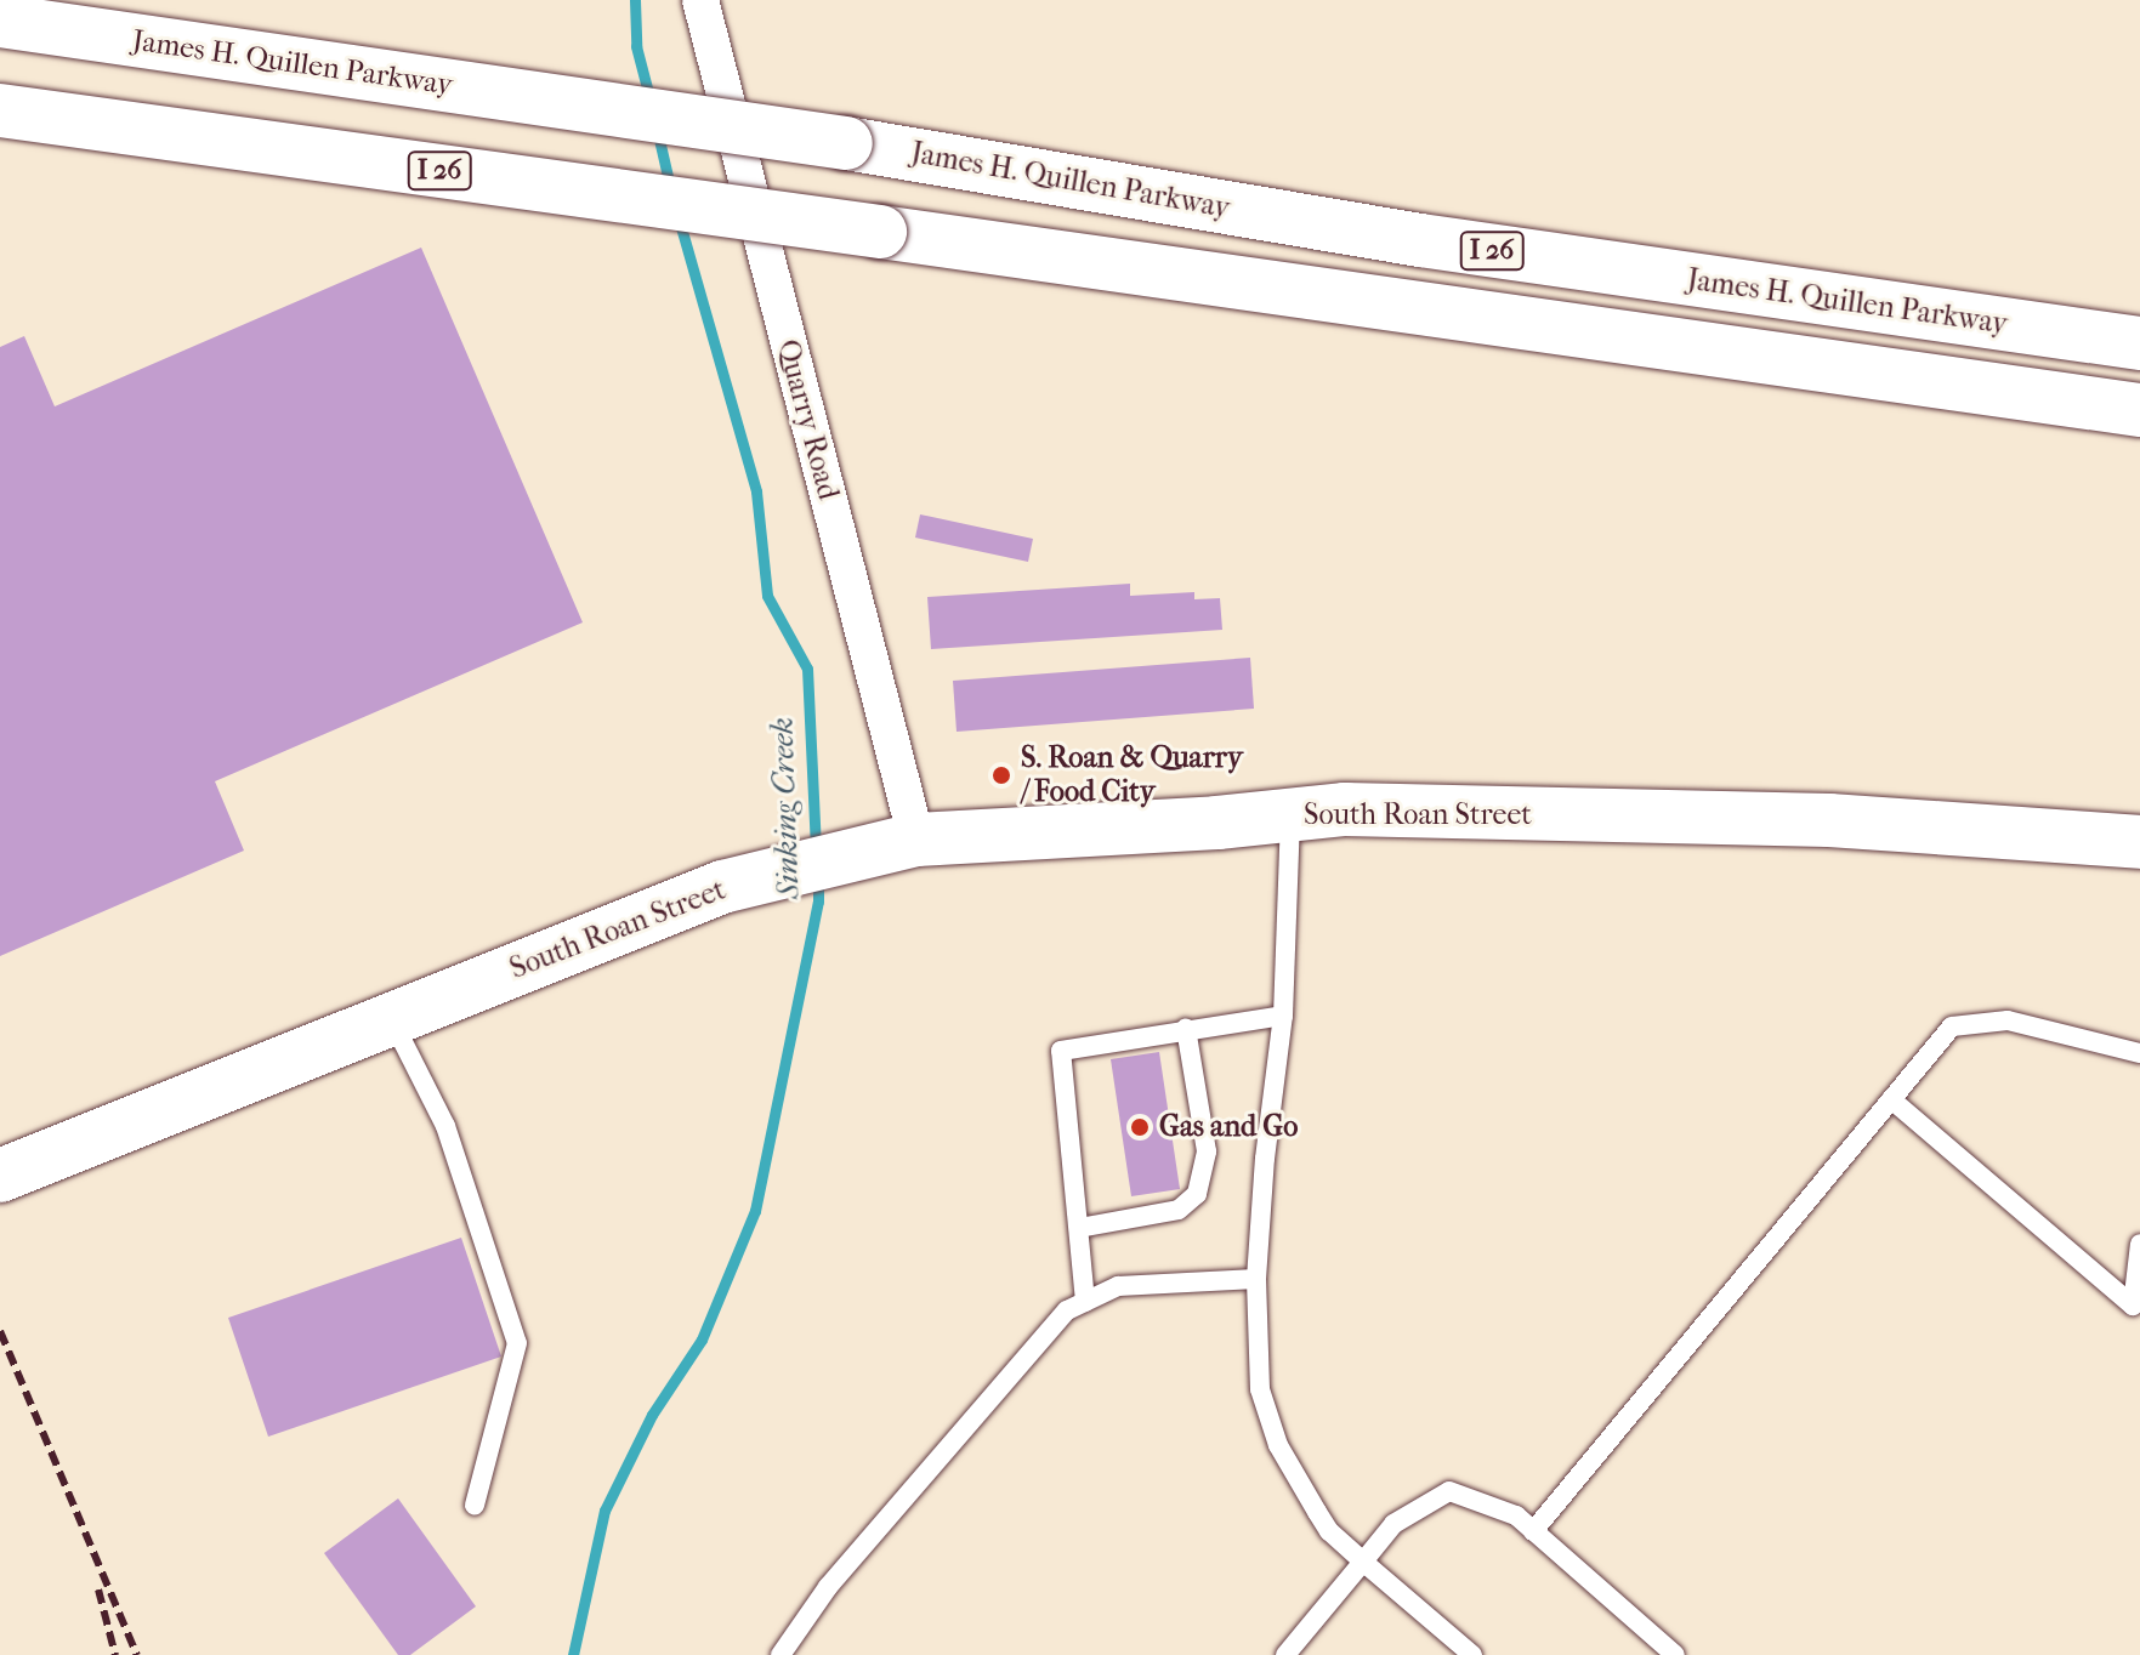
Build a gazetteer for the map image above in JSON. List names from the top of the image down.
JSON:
{
  "streets": {
    "main road": ["James H. Quillen Parkway", "I 26", "South Roan Street"],
    "street": ["Quarry Road"]
  },
  "crossings": [
    ["Quarry Road", "South Roan Street"]
  ],
  "water": ["Sinking Creek"],
  "places": ["S. Roan & Quarry / Food City", "Gas and Go"]
}
